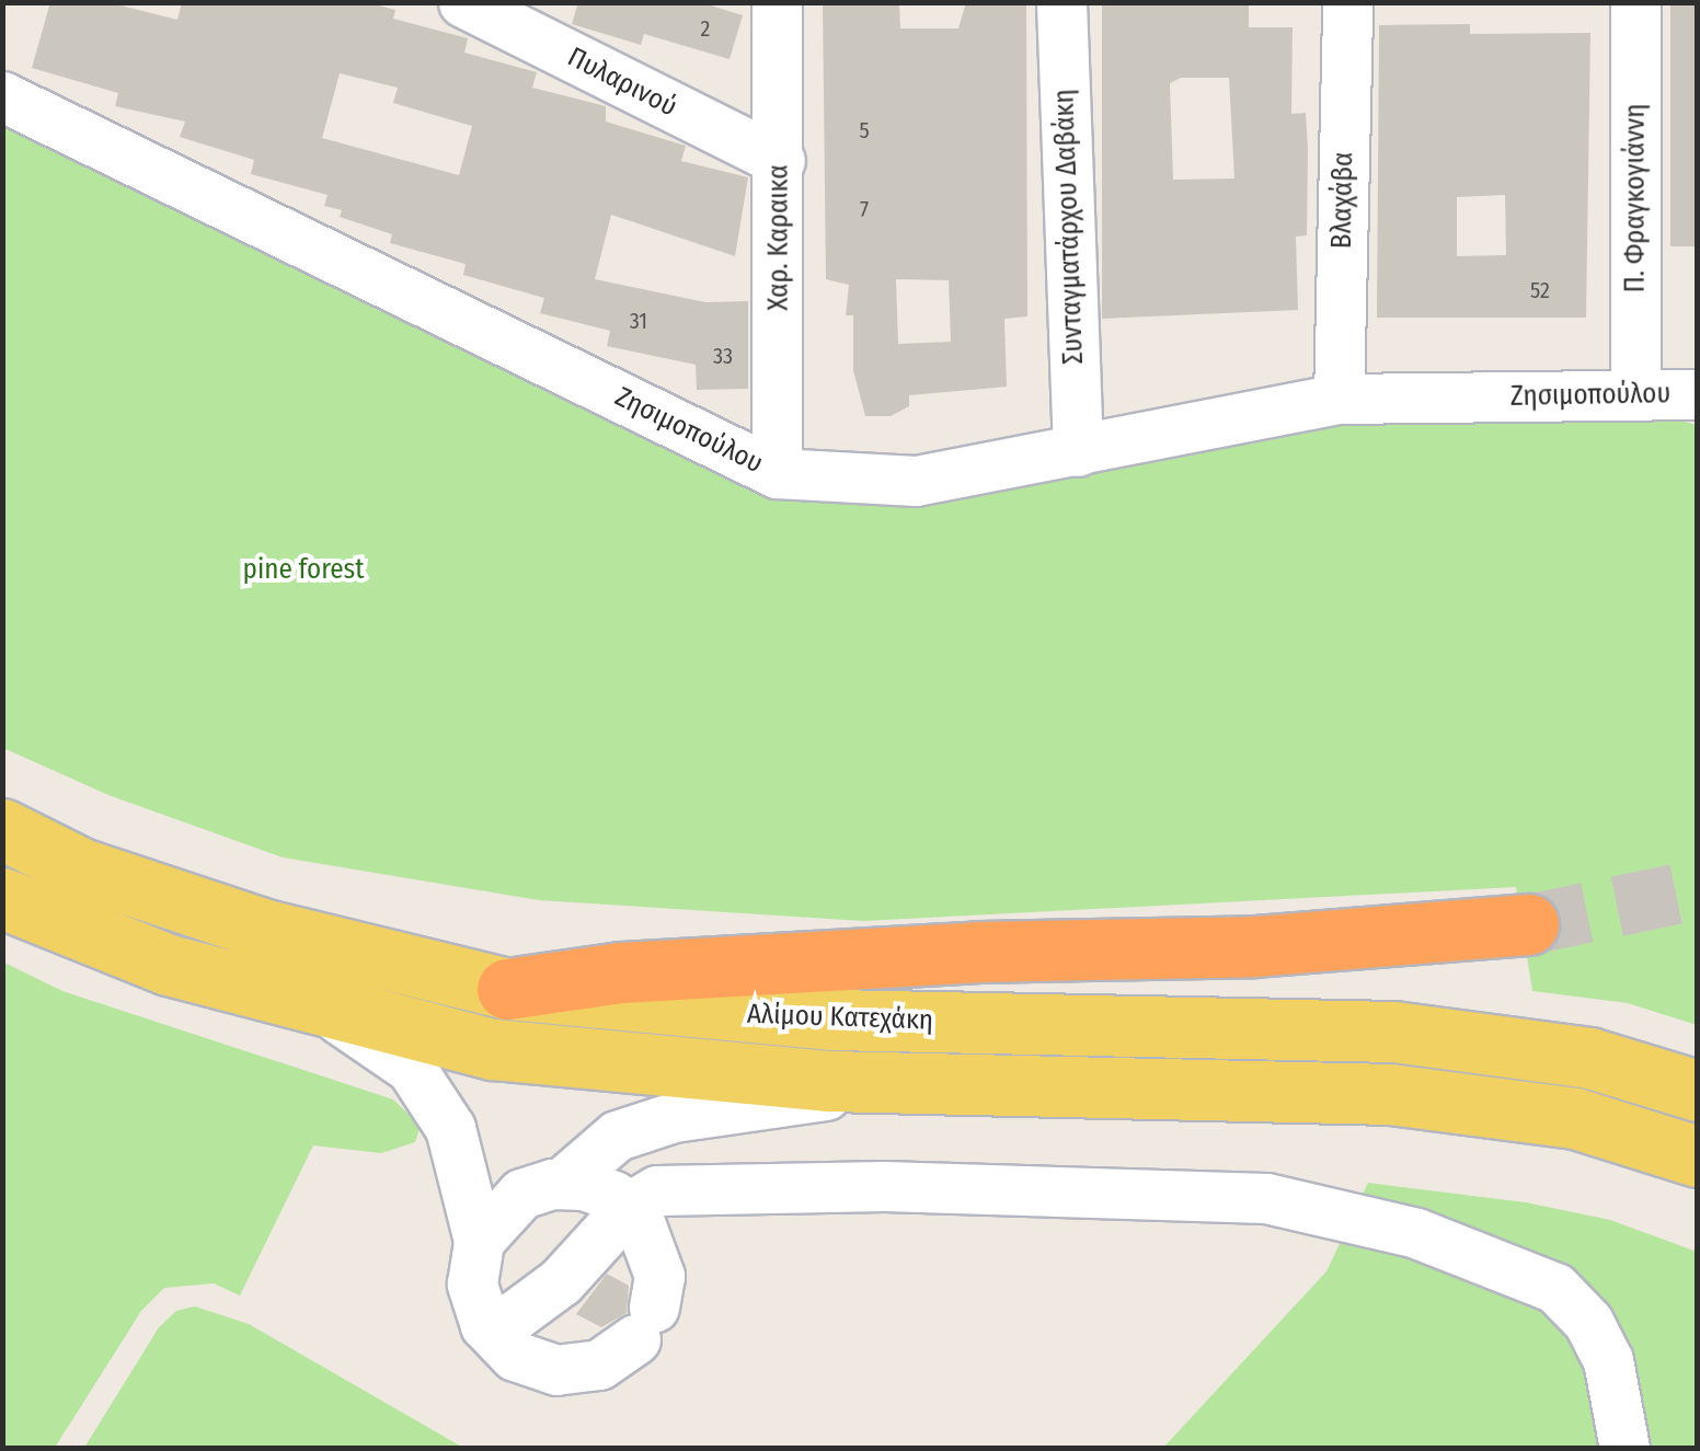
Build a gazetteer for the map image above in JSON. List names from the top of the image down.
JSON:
{
  "streets": {
    "main road": ["Αλίμου Κατεχάκη"],
    "street": [
      "Πυλαρινού",
      "Π. Φραγκογιάννη",
      "Βλαχάβα",
      "Συνταγματάρχου Δαβάκη",
      "Χαρ. Καραικα",
      "Ζησιμοπούλου"
    ]
  },
  "crossings": [
    ["Πυλαρινού", "Χαρ. Καραικα"],
    ["Π. Φραγκογιάννη", "Ζησιμοπούλου"],
    ["Βλαχάβα", "Ζησιμοπούλου"],
    ["Συνταγματάρχου Δαβάκη", "Ζησιμοπούλου"],
    ["Χαρ. Καραικα", "Ζησιμοπούλου"]
  ],
  "parks": ["pine forest"],
  "house_numbers": [
    "2",
    "5",
    "7",
    "52",
    "31",
    "33"
  ]
}
